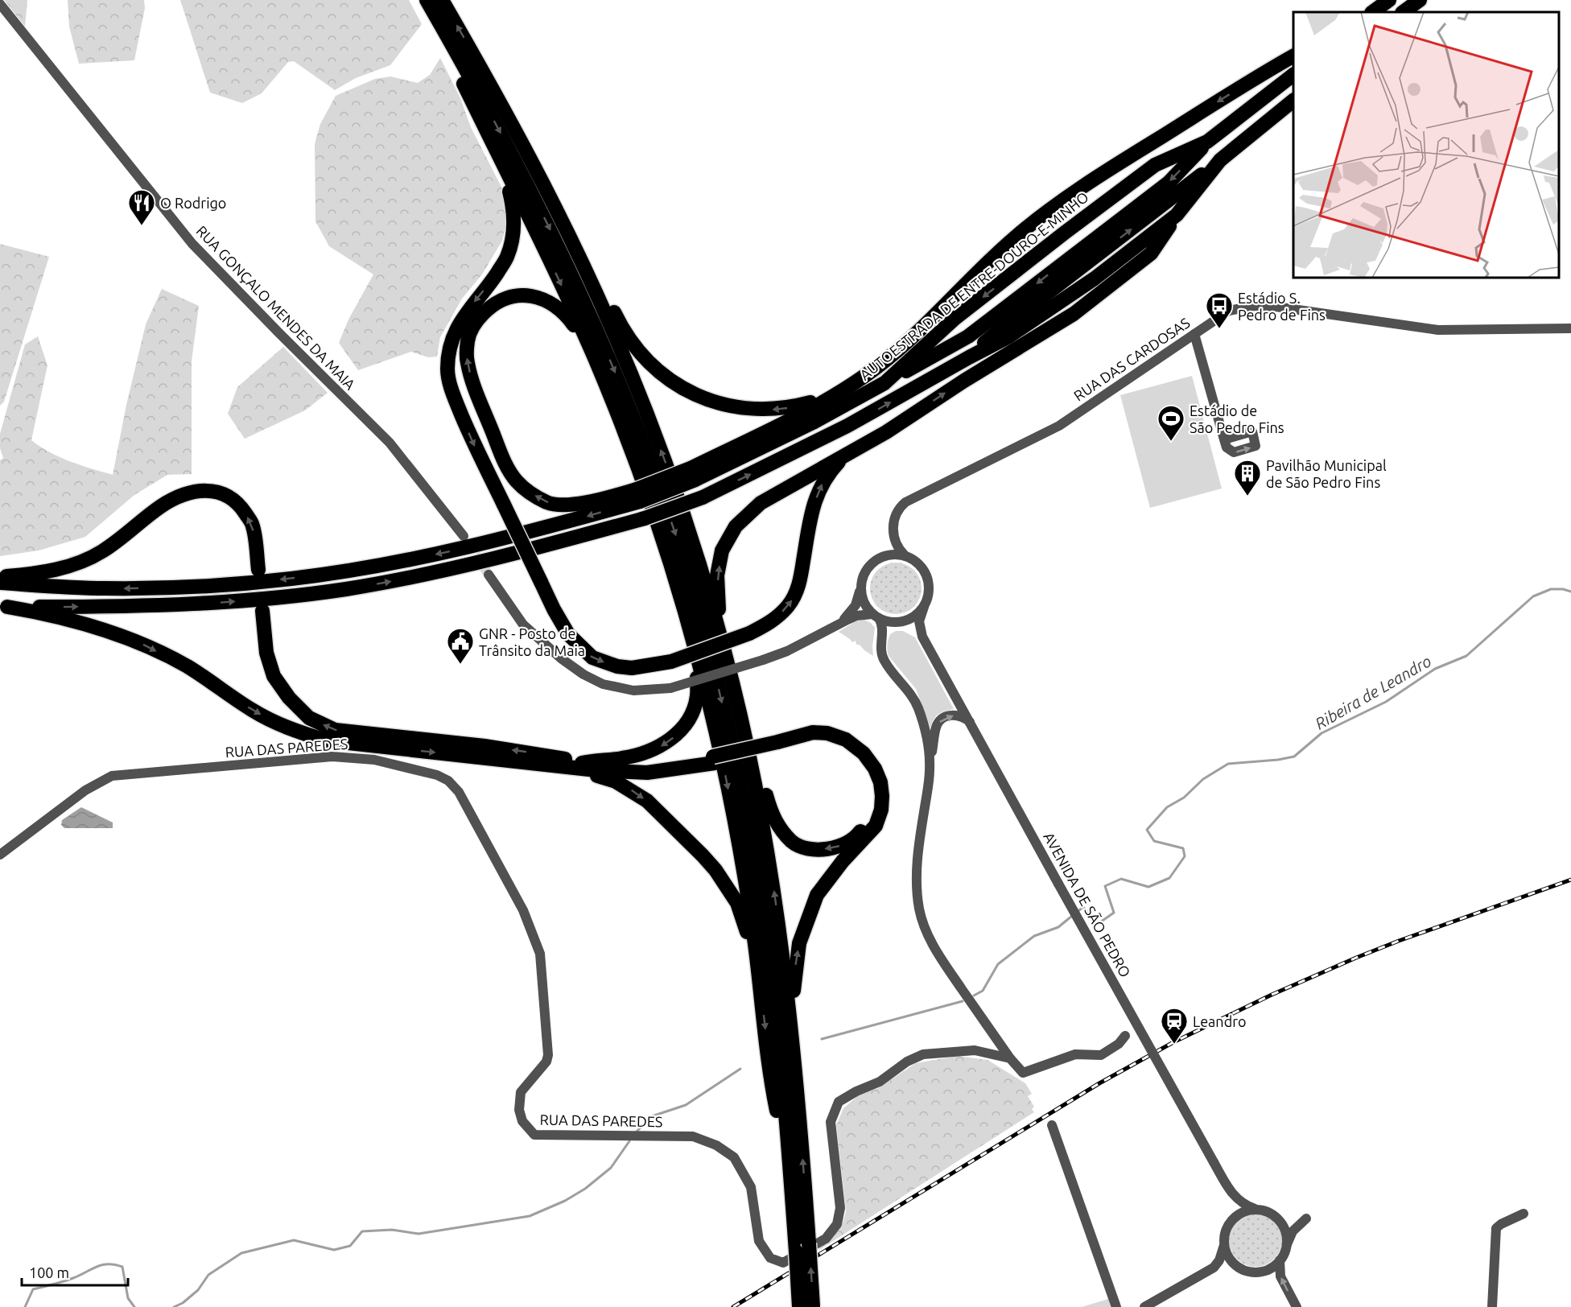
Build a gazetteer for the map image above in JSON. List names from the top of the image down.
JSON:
{
  "streets": {
    "highway": ["AUTOESTRADA DE ENTRE-DOURO-E-MINHO"],
    "street": [
      "RUA GONÇALO MENDES DA MAIA",
      "RUA DAS CARDOSAS",
      "RUA DAS PAREDES",
      "AVENIDA DE SÃO PEDRO"
    ]
  },
  "crossings": [
    ["RUA DAS CARDOSAS", "AVENIDA DE SÃO PEDRO"]
  ],
  "water": ["Ribeira de Leandro"],
  "places": {
    "restaurant": ["O Rodrigo"],
    "bus stop": ["Estádio S. Pedro de Fins"],
    "sports": ["Estádio de São Pedro Fins"],
    "building": ["Pavilhão Municipal de São Pedro Fins"],
    "public building": ["GNR - Posto de Trânsito da Maia"],
    "station": ["Leandro"]
  },
  "scale_bar": "100 m"
}
